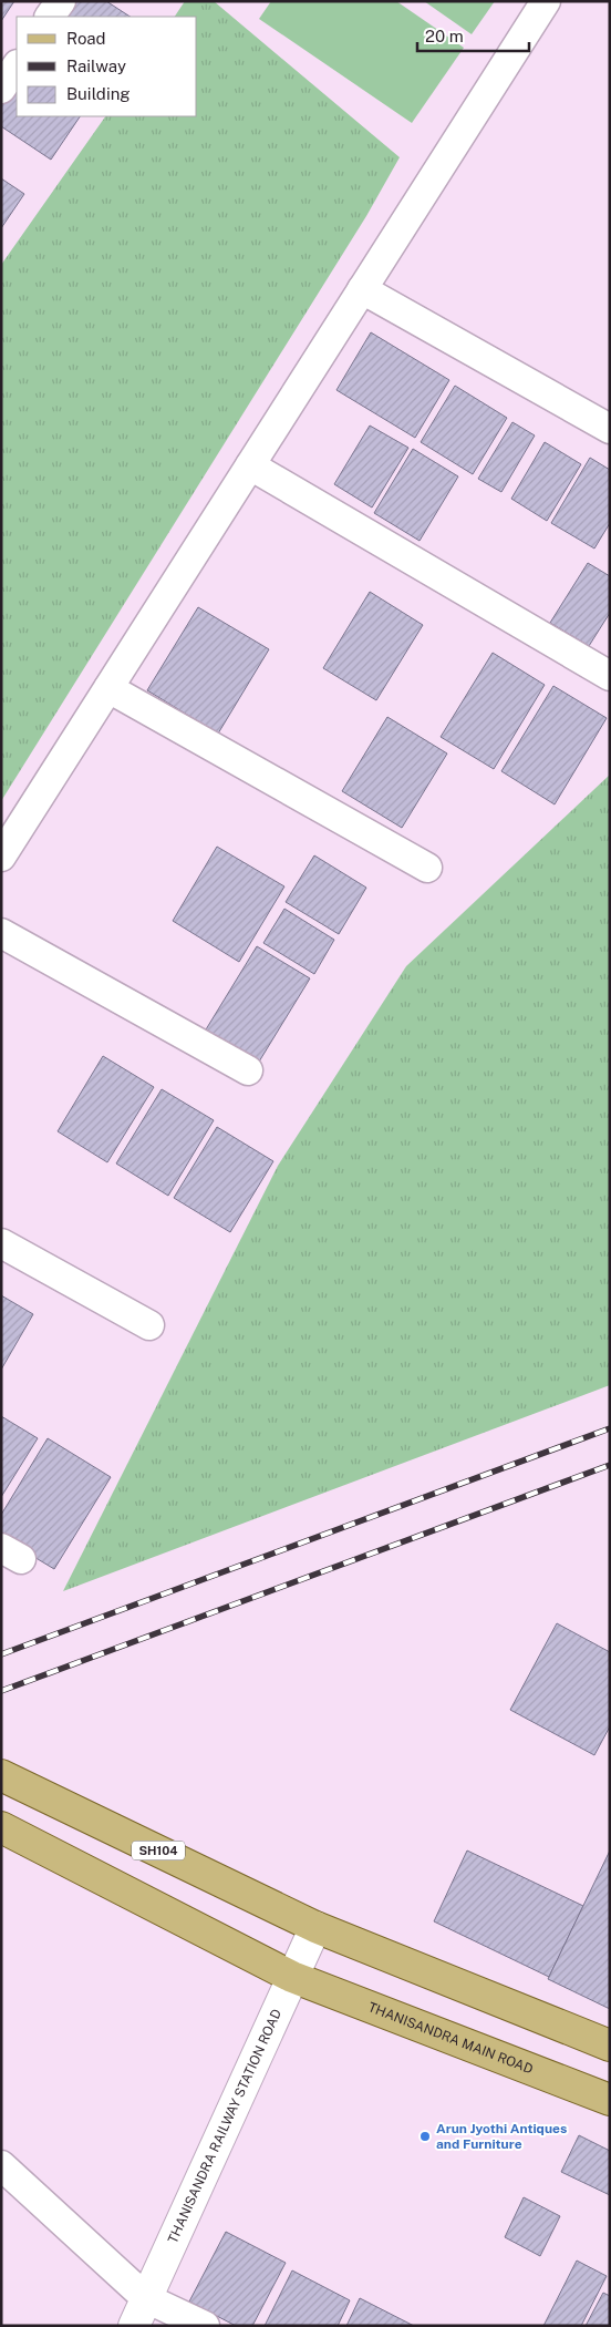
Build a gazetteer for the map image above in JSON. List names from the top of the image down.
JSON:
{
  "streets": {
    "main road": ["SH104", "THANISANDRA MAIN ROAD"],
    "street": ["THANISANDRA RAILWAY STATION ROAD"]
  },
  "crossings": [
    ["SH104", "THANISANDRA RAILWAY STATION ROAD"],
    ["THANISANDRA MAIN ROAD", "THANISANDRA RAILWAY STATION ROAD"]
  ],
  "places": ["Arun Jyothi Antiques and Furniture"],
  "legend": ["Road", "Railway", "Building"],
  "scale_bar": "20 m"
}
